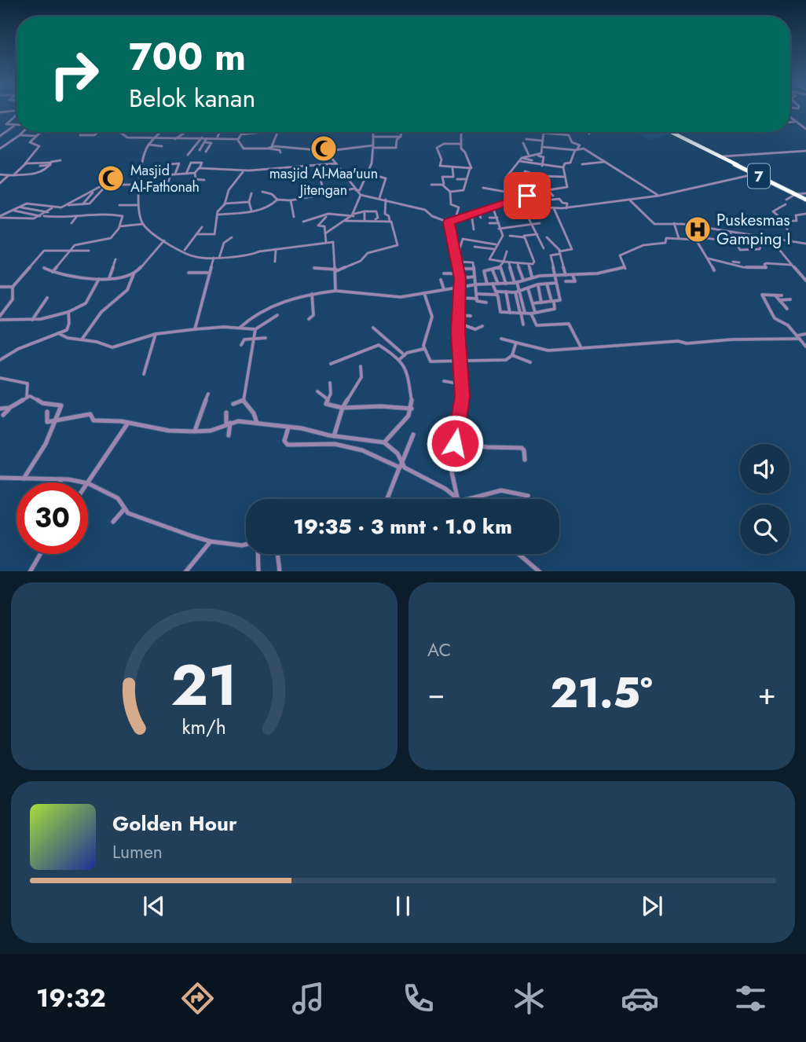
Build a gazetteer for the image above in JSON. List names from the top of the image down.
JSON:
{
  "streets": {
    "highway": ["7"]
  },
  "places": {
    "mosque": ["masjid Al-Maa'uun Jitengan", "Masjid Al-Fathonah"],
    "hospital": ["Puskesmas Gamping I"]
  },
  "page": {
    "turn": ["700 m", "Belok kanan"],
    "limit": "30",
    "trip": "19:35 · 3 mnt · 1.0 km",
    "tile": "AC",
    "heat": ["−", "21.5°", "+"],
    "song": ["Golden Hour", "Lumen"],
    "tabs": "19:32",
    "gauge": ["21", "km/h"]
  }
}
